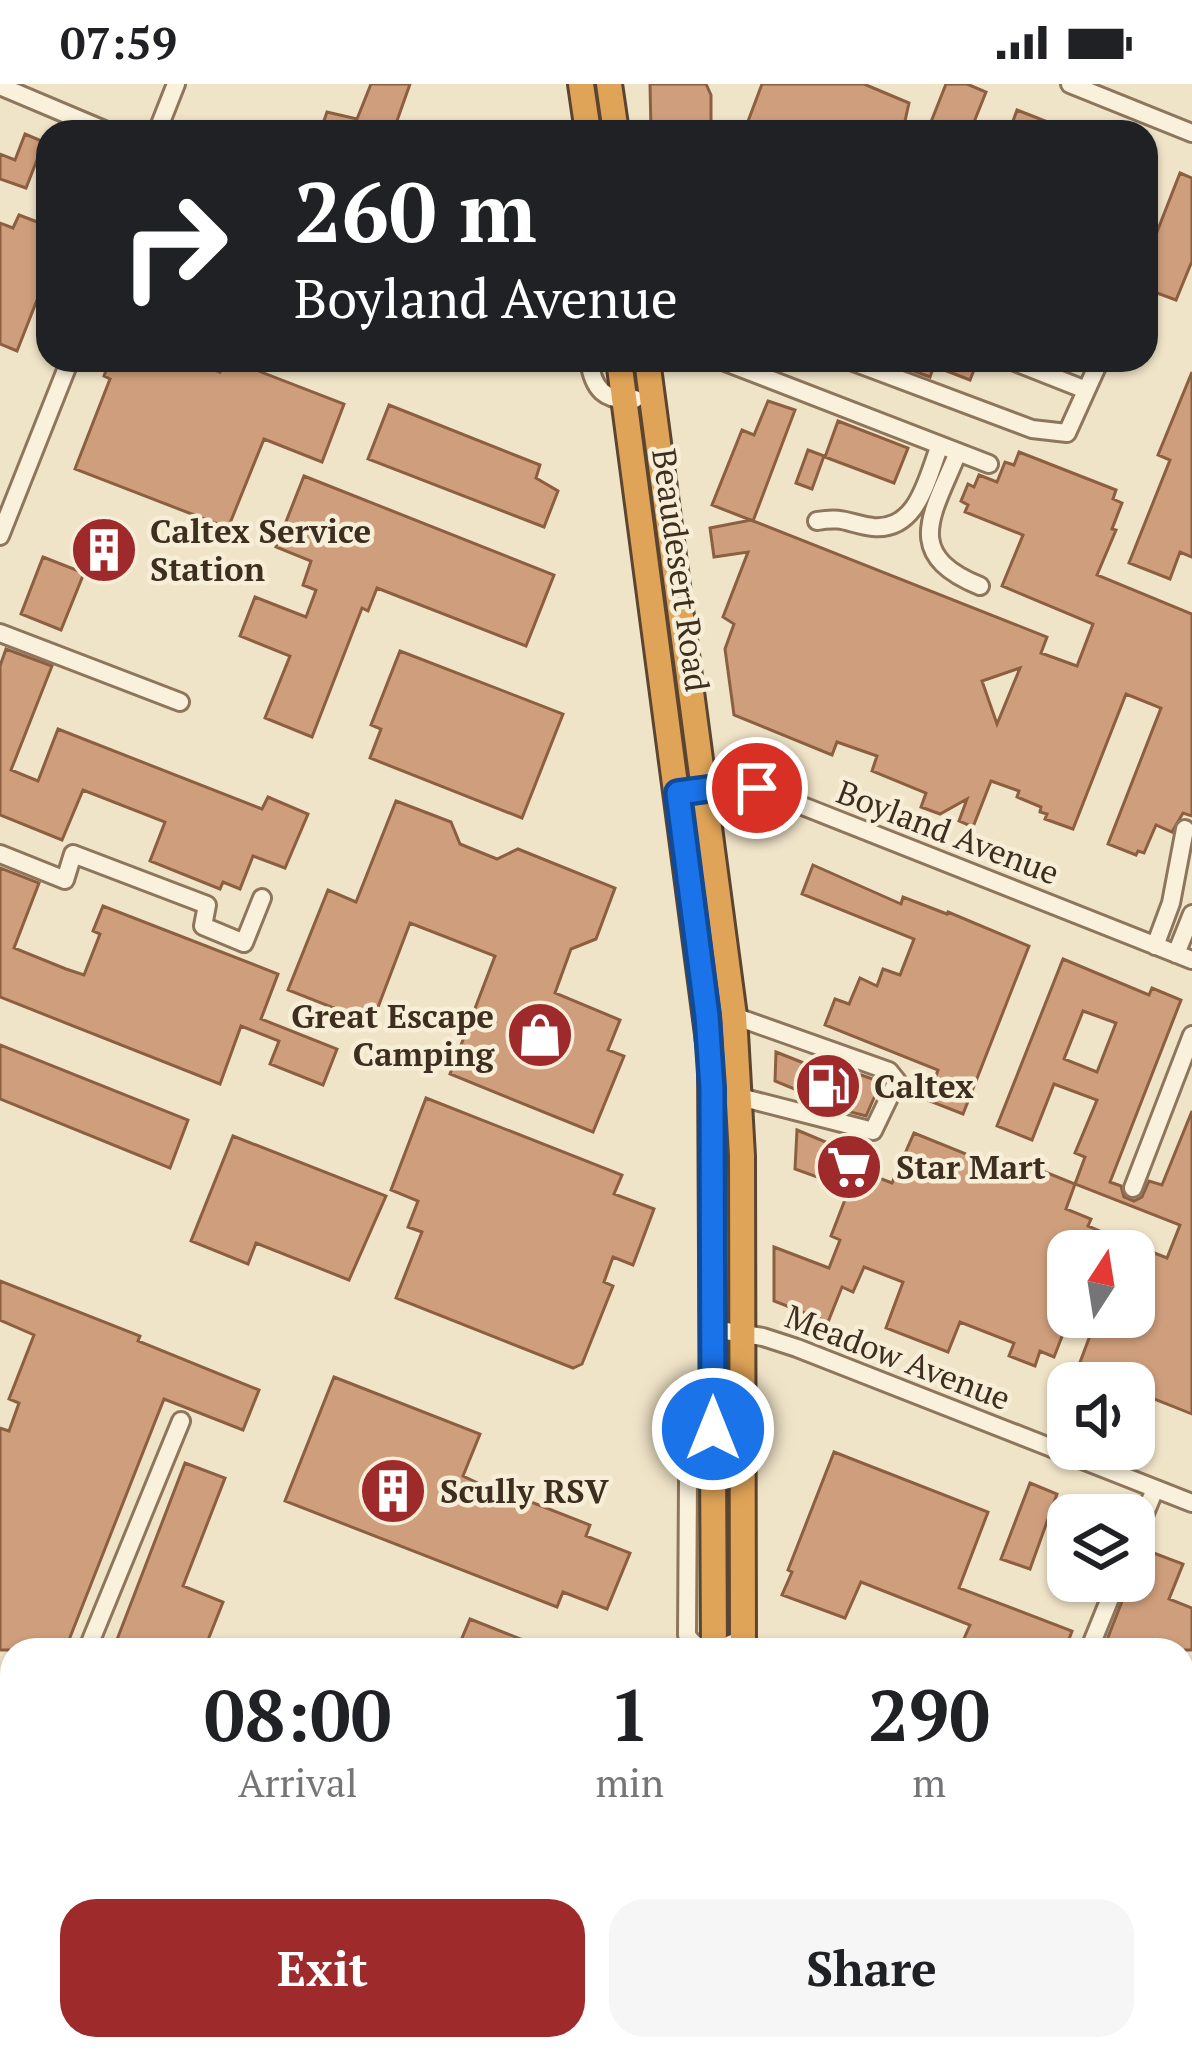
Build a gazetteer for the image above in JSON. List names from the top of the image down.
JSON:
{
  "streets": {
    "highway": ["Beaudesert Road"],
    "street": ["Boyland Avenue", "Meadow Avenue"]
  },
  "crossings": [
    ["Beaudesert Road", "Boyland Avenue"],
    ["Beaudesert Road", "Meadow Avenue"]
  ],
  "places": {
    "building": ["Caltex Service Station", "Scully RSV"],
    "shop": ["Great Escape Camping"],
    "fuel station": ["Caltex"],
    "supermarket": ["Star Mart"]
  },
  "north": "top",
  "page": {
    "status": "07:59",
    "turn": ["260 m", "Boyland Avenue"],
    "eta": [
      "08:00",
      "Arrival",
      "1",
      "min",
      "290",
      "m"
    ],
    "buttons": ["Exit", "Share"]
  }
}
